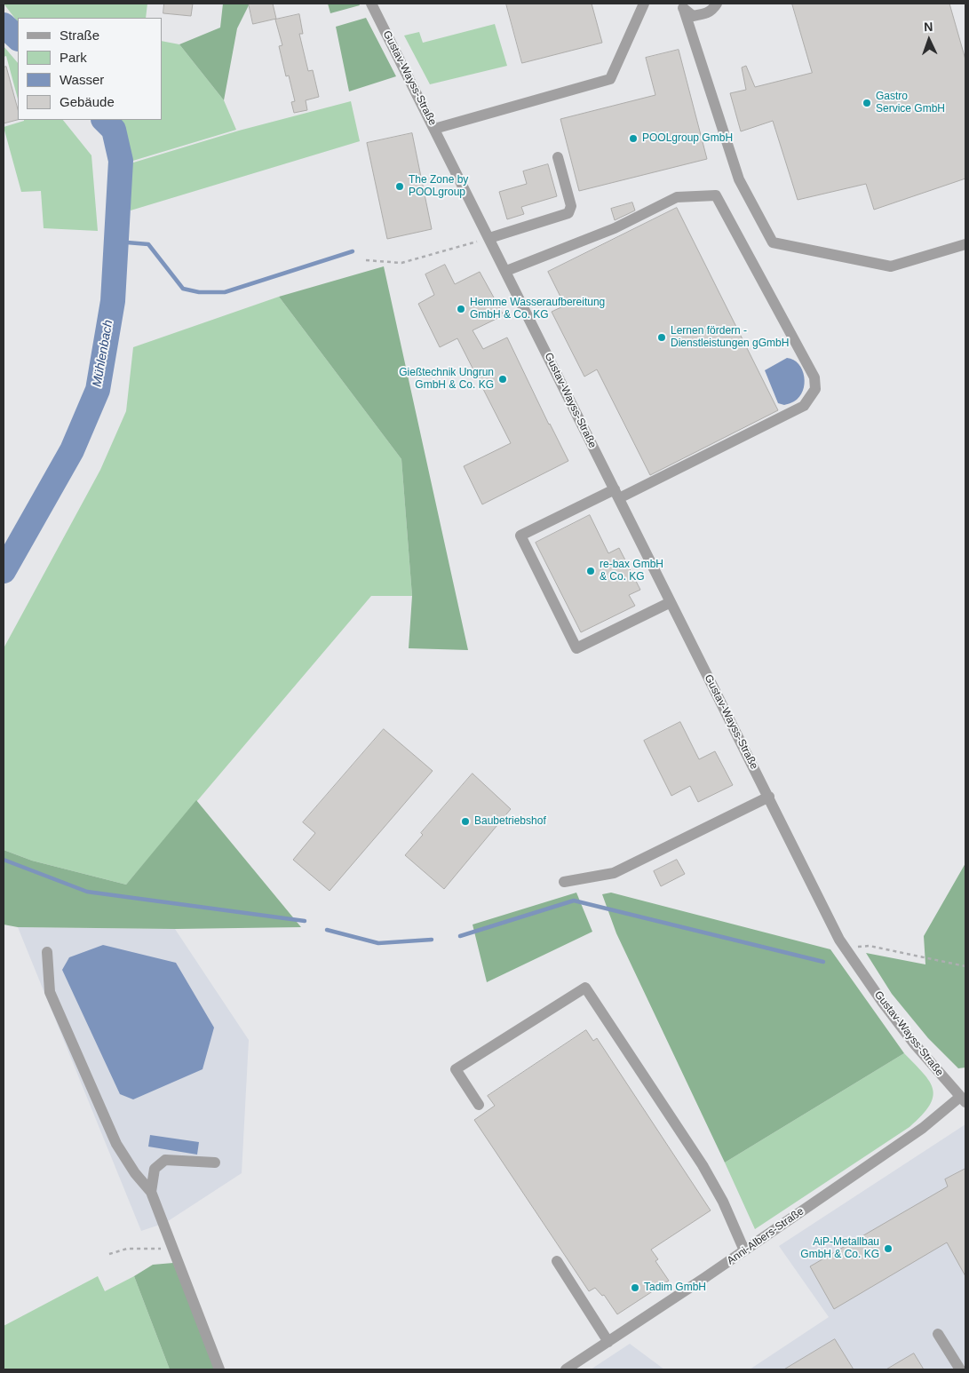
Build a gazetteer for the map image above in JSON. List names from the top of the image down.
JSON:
{
  "streets": {
    "street": ["Gustav-Wayss-Straße", "Anni-Albers-Straße"]
  },
  "crossings": [
    ["Gustav-Wayss-Straße", "Anni-Albers-Straße"]
  ],
  "water": ["Mühlenbach"],
  "places": [
    "Gastro Service GmbH",
    "POOLgroup GmbH",
    "The Zone by POOLgroup",
    "Hemme Wasseraufbereitung GmbH & Co. KG",
    "Lernen fördern - Dienstleistungen gGmbH",
    "Gießtechnik Ungrun GmbH & Co. KG",
    "re-bax GmbH & Co. KG",
    "Baubetriebshof",
    "AiP-Metallbau GmbH & Co. KG",
    "Tadim GmbH"
  ],
  "legend": [
    "Straße",
    "Park",
    "Wasser",
    "Gebäude"
  ],
  "north": "top"
}
